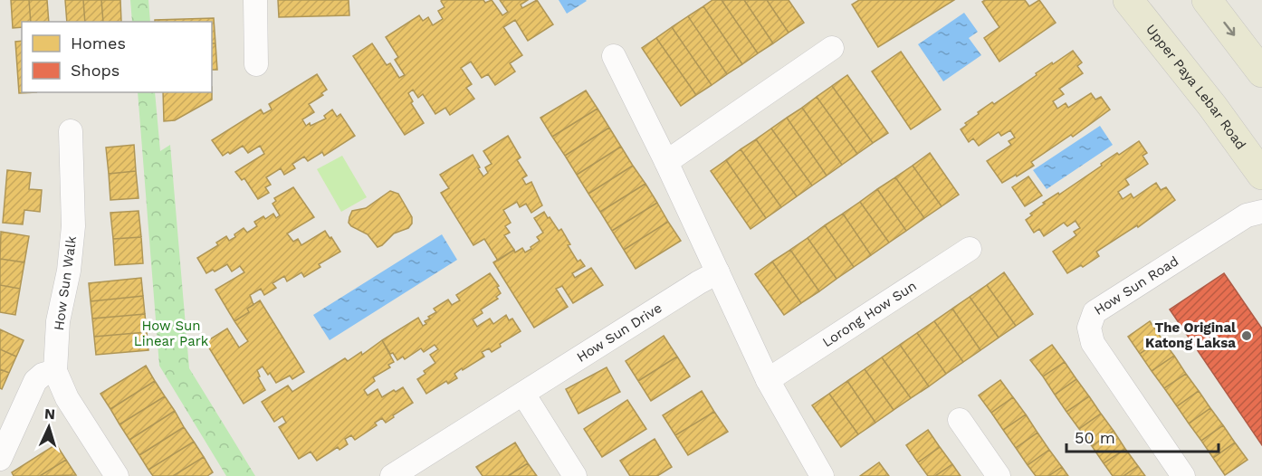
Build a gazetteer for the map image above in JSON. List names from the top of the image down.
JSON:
{
  "streets": {
    "main road": ["Upper Paya Lebar Road"],
    "street": [
      "How Sun Walk",
      "How Sun Road",
      "Lorong How Sun",
      "How Sun Drive"
    ]
  },
  "parks": ["How Sun Linear Park"],
  "places": ["The Original Katong Laksa"],
  "legend": ["Homes", "Shops"],
  "scale_bar": "50 m",
  "north": "top"
}
